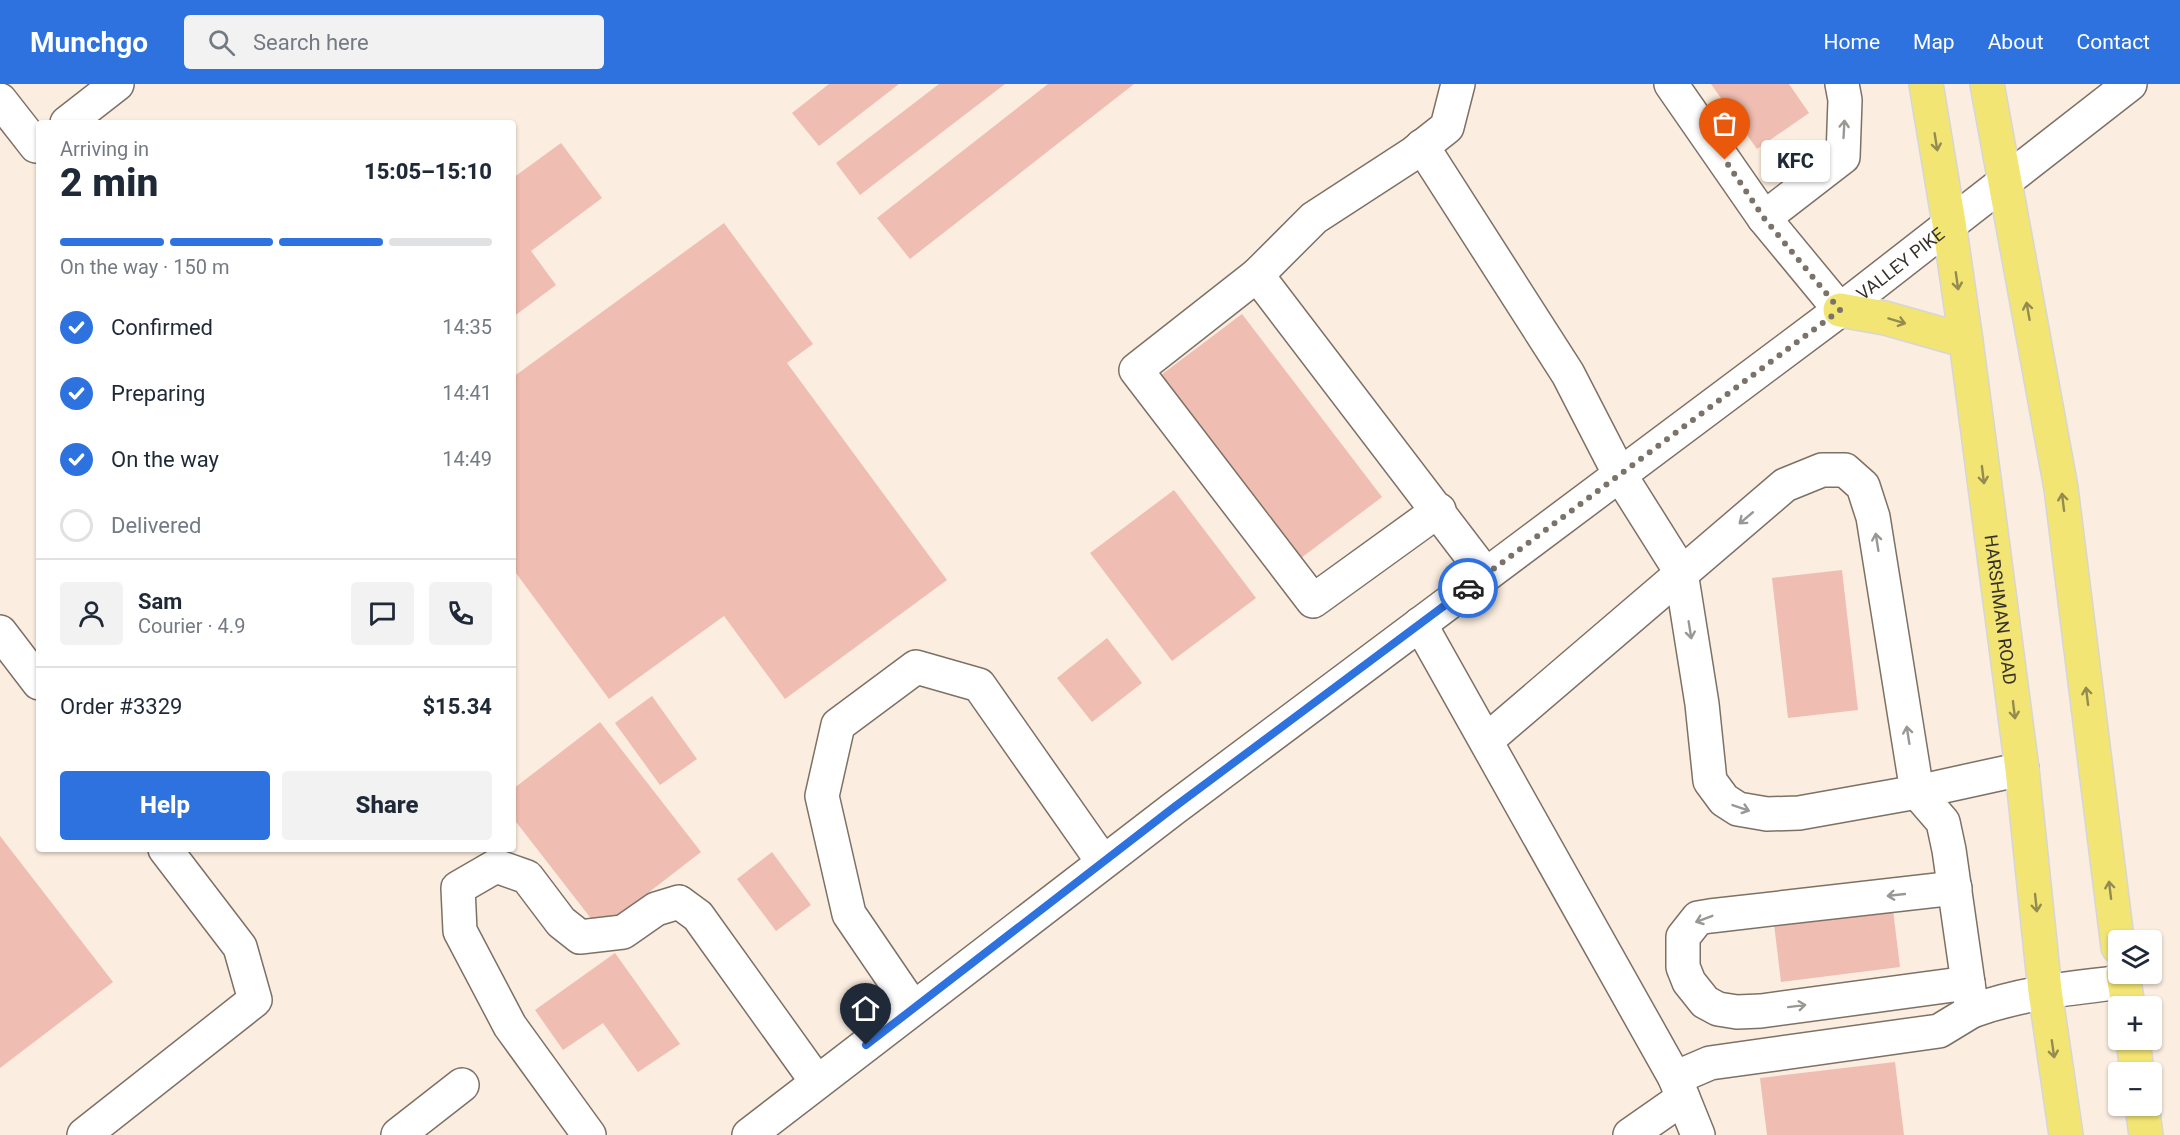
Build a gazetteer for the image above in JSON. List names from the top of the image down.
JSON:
{
  "streets": {
    "main road": ["HARSHMAN ROAD"],
    "street": ["VALLEY PIKE"]
  },
  "crossings": [
    ["VALLEY PIKE", "HARSHMAN ROAD"]
  ],
  "places": ["KFC"],
  "page": {
    "header": "Munchgo",
    "search": "Search here",
    "nav": [
      "Home",
      "Map",
      "About",
      "Contact"
    ],
    "heading": ["2 min", "Arriving in", "15:05–15:10"],
    "panel": [
      "Sam",
      "Courier · 4.9",
      "Order #3329",
      "$15.34"
    ],
    "bubble": "KFC",
    "bar": "On the way · 150 m",
    "list": [
      ["Confirmed", "14:35"],
      ["Preparing", "14:41"],
      ["On the way", "14:49"],
      "Delivered"
    ],
    "buttons": ["Help", "Share"],
    "map_buttons": ["+", "−"]
  }
}
